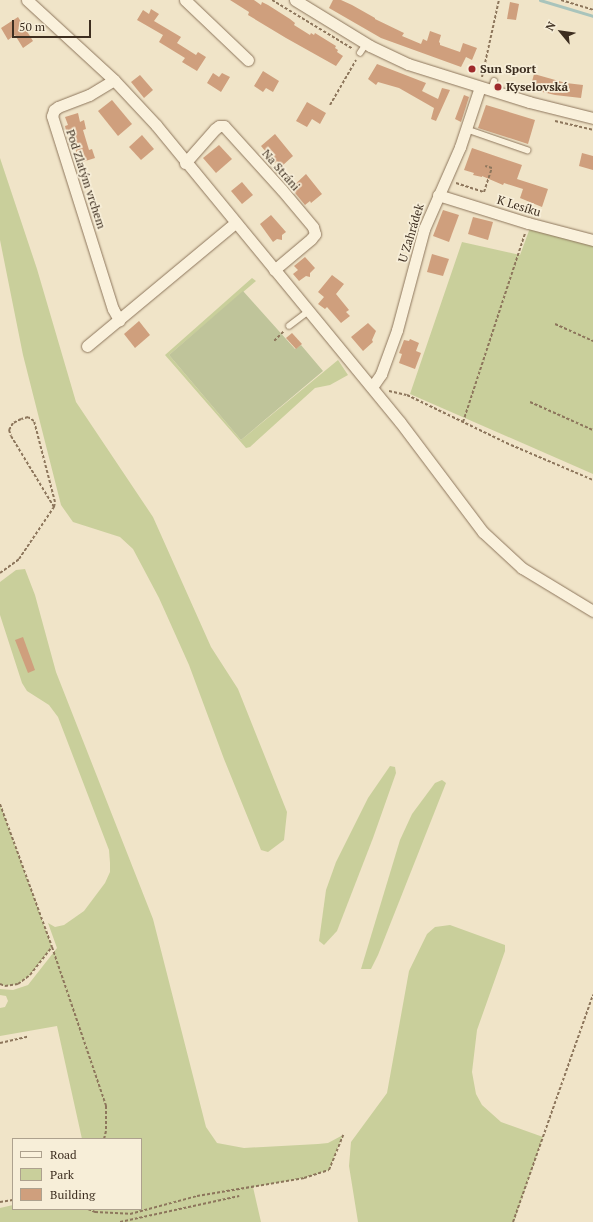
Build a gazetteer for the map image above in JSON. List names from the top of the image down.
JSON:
{
  "streets": {
    "street": [
      "Na Stráni",
      "Pod Zlatým vrchem",
      "K Lesíku",
      "U Zahrádek"
    ]
  },
  "crossings": [
    ["K Lesíku", "U Zahrádek"]
  ],
  "places": ["Sun Sport", "Kyselovská"],
  "legend": ["Road", "Park", "Building"],
  "scale_bar": "50 m",
  "north": "top left"
}
